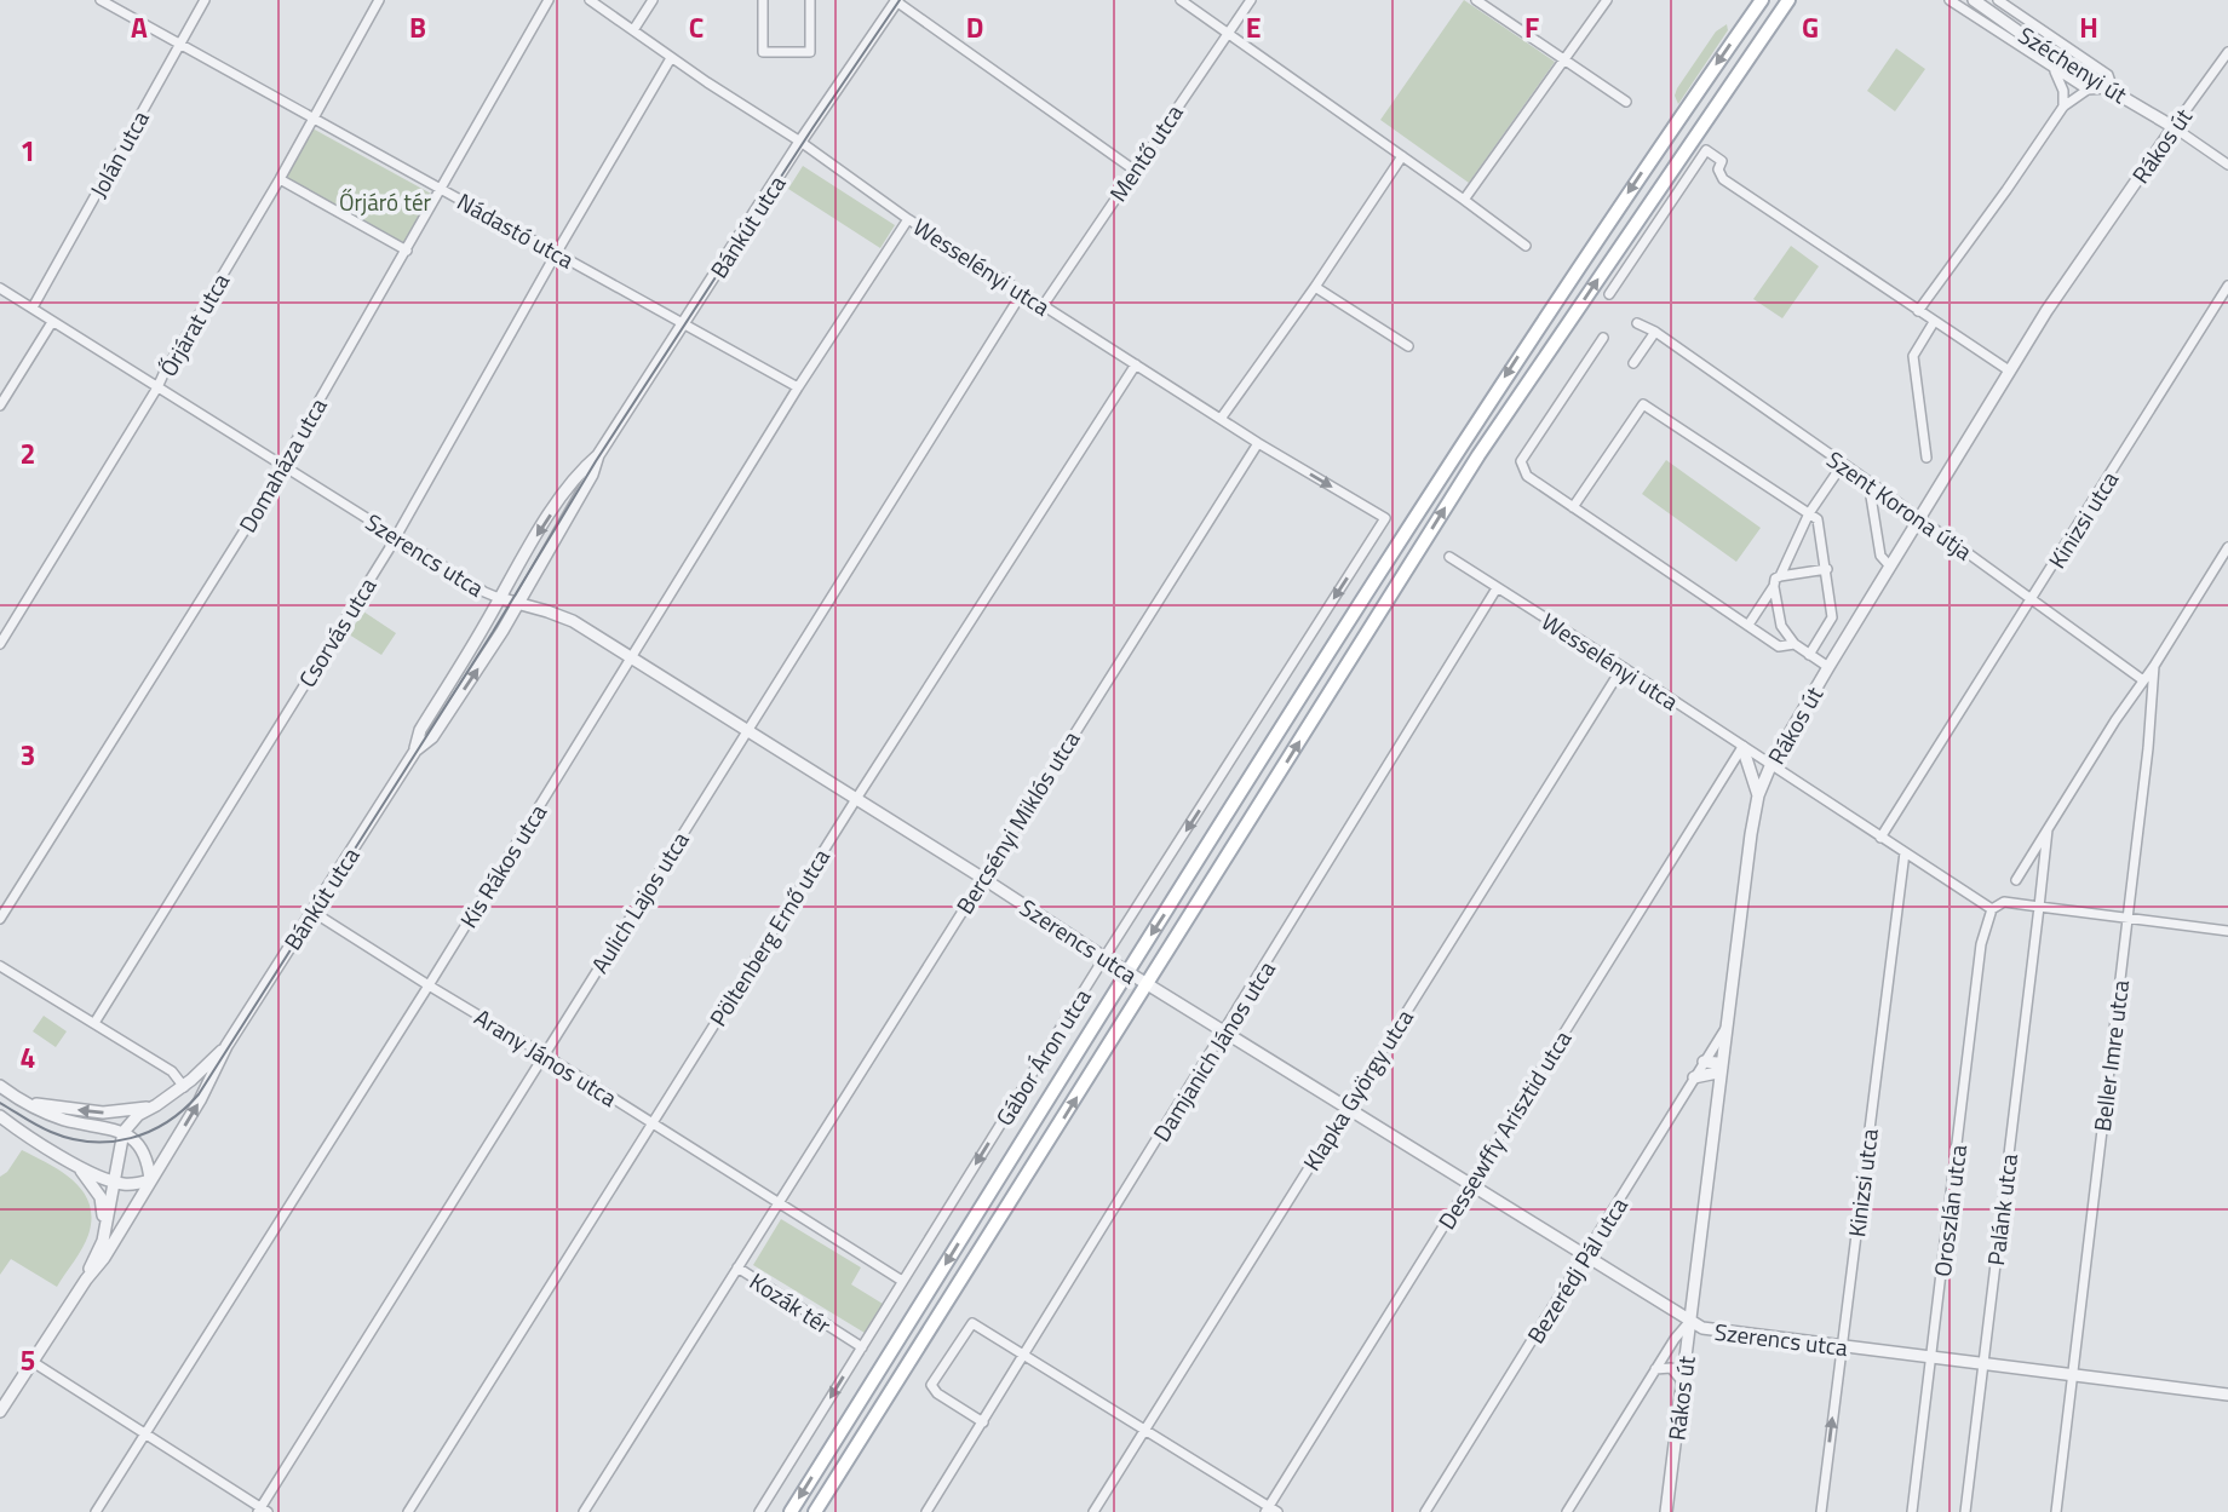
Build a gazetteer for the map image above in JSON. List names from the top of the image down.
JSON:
{
  "streets": {
    "street": [
      "Széchenyi út",
      "Rákos út",
      "Mentő utca",
      "Jolán utca",
      "Bánkút utca",
      "Nádastó utca",
      "Wesselényi utca",
      "Őrjárat utca",
      "Domaháza utca",
      "Szent Korona útja",
      "Kinizsi utca",
      "Szerencs utca",
      "Csorvás utca",
      "Bercsényi Miklós utca",
      "Kis Rákos utca",
      "Aulich Lajos utca",
      "Pöltenberg Ernő utca",
      "Damjanich János utca",
      "Beller Imre utca",
      "Arany János utca",
      "Gábor Áron utca",
      "Klapka György utca",
      "Dessewffy Arisztid utca",
      "Palánk utca",
      "Oroszlán utca",
      "Bezerédj Pál utca",
      "Kozák tér"
    ]
  },
  "crossings": [
    ["Széchenyi út", "Rákos út"],
    ["Rákos út", "Wesselényi utca"],
    ["Rákos út", "Szent Korona útja"],
    ["Rákos út", "Szerencs utca"],
    ["Rákos út", "Bezerédj Pál utca"],
    ["Mentő utca", "Wesselényi utca"],
    ["Jolán utca", "Nádastó utca"],
    ["Jolán utca", "Szerencs utca"],
    ["Bánkút utca", "Nádastó utca"],
    ["Bánkút utca", "Wesselényi utca"],
    ["Bánkút utca", "Szerencs utca"],
    ["Bánkút utca", "Arany János utca"],
    ["Nádastó utca", "Őrjárat utca"],
    ["Nádastó utca", "Domaháza utca"],
    ["Nádastó utca", "Csorvás utca"],
    ["Nádastó utca", "Kis Rákos utca"],
    ["Wesselényi utca", "Kinizsi utca"],
    ["Wesselényi utca", "Csorvás utca"],
    ["Wesselényi utca", "Bercsényi Miklós utca"],
    ["Wesselényi utca", "Kis Rákos utca"],
    ["Wesselényi utca", "Aulich Lajos utca"],
    ["Wesselényi utca", "Pöltenberg Ernő utca"],
    ["Wesselényi utca", "Damjanich János utca"],
    ["Wesselényi utca", "Gábor Áron utca"],
    ["Wesselényi utca", "Klapka György utca"],
    ["Wesselényi utca", "Dessewffy Arisztid utca"],
    ["Wesselényi utca", "Oroszlán utca"],
    ["Őrjárat utca", "Szerencs utca"],
    ["Domaháza utca", "Szerencs utca"],
    ["Szent Korona útja", "Kinizsi utca"],
    ["Kinizsi utca", "Szerencs utca"],
    ["Szerencs utca", "Csorvás utca"],
    ["Szerencs utca", "Bercsényi Miklós utca"],
    ["Szerencs utca", "Kis Rákos utca"],
    ["Szerencs utca", "Aulich Lajos utca"],
    ["Szerencs utca", "Pöltenberg Ernő utca"],
    ["Szerencs utca", "Damjanich János utca"],
    ["Szerencs utca", "Beller Imre utca"],
    ["Szerencs utca", "Gábor Áron utca"],
    ["Szerencs utca", "Klapka György utca"],
    ["Szerencs utca", "Dessewffy Arisztid utca"],
    ["Szerencs utca", "Palánk utca"],
    ["Szerencs utca", "Oroszlán utca"],
    ["Szerencs utca", "Bezerédj Pál utca"],
    ["Bercsényi Miklós utca", "Arany János utca"],
    ["Bercsényi Miklós utca", "Kozák tér"],
    ["Kis Rákos utca", "Arany János utca"],
    ["Aulich Lajos utca", "Arany János utca"],
    ["Pöltenberg Ernő utca", "Arany János utca"],
    ["Arany János utca", "Kozák tér"],
    ["Gábor Áron utca", "Kozák tér"]
  ],
  "one_way": ["Gábor Áron utca"],
  "parks": ["Őrjáró tér"],
  "grid": {
    "columns": [
      "A",
      "B",
      "C",
      "D",
      "E",
      "F",
      "G",
      "H"
    ],
    "rows": [
      "1",
      "2",
      "3",
      "4",
      "5"
    ]
  }
}
